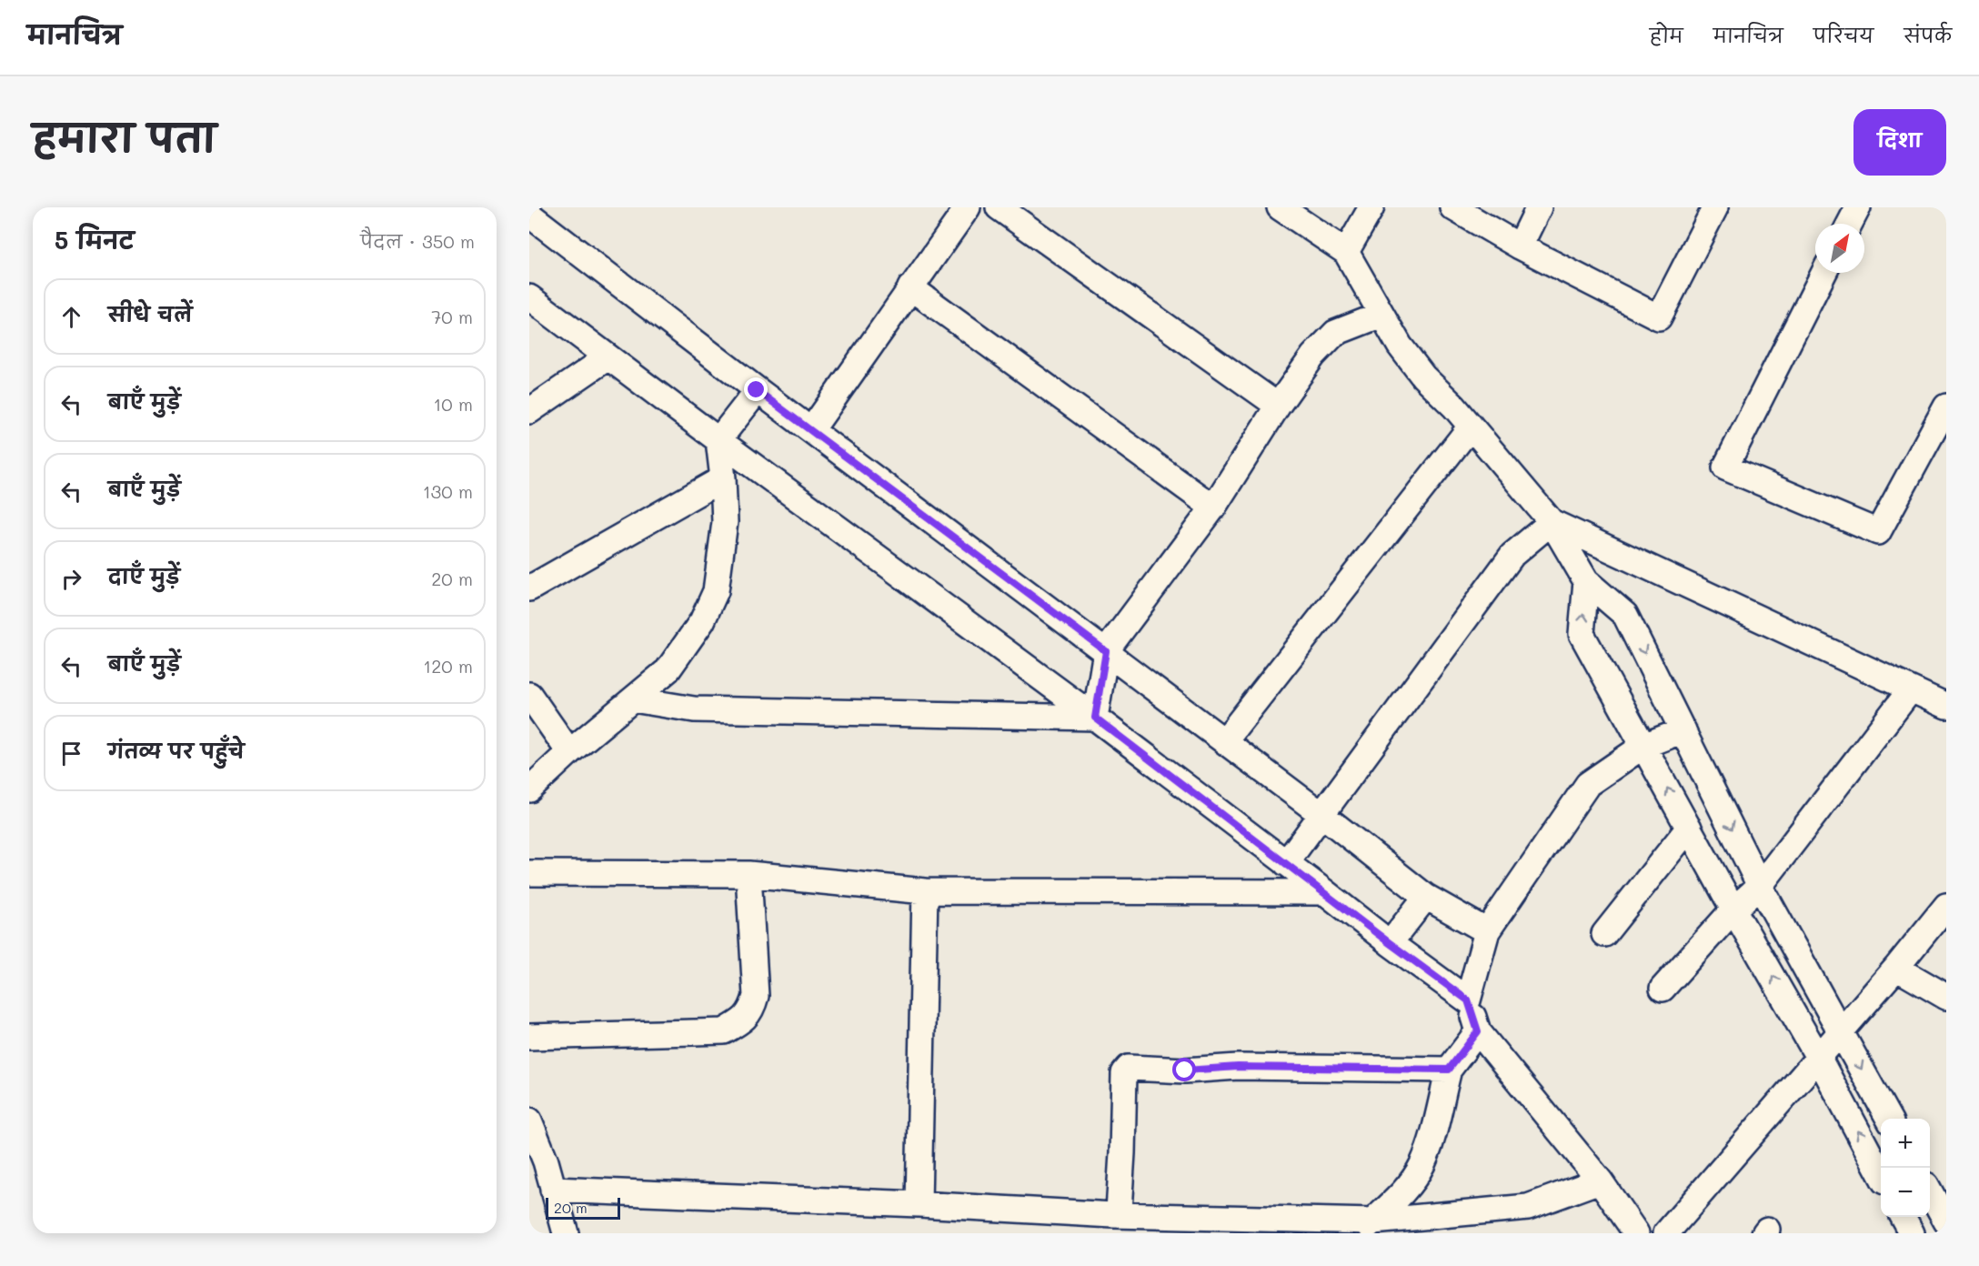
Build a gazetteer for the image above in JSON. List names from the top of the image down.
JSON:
{
  "scale_bar": "20 m",
  "north": "top right",
  "page": {
    "header": "मानचित्र",
    "nav": [
      "होम",
      "मानचित्र",
      "परिचय",
      "संपर्क"
    ],
    "title": "हमारा पता",
    "buttons": "दिशा",
    "heading": ["5 मिनट", "पैदल · 350 m"],
    "list": [
      ["सीधे चलें", "70 m"],
      ["बाएँ मुड़ें", "10 m"],
      ["बाएँ मुड़ें", "130 m"],
      ["दाएँ मुड़ें", "20 m"],
      ["बाएँ मुड़ें", "120 m"],
      "गंतव्य पर पहुँचे"
    ],
    "map_buttons": ["+", "−"],
    "scale": "20 m"
  }
}
